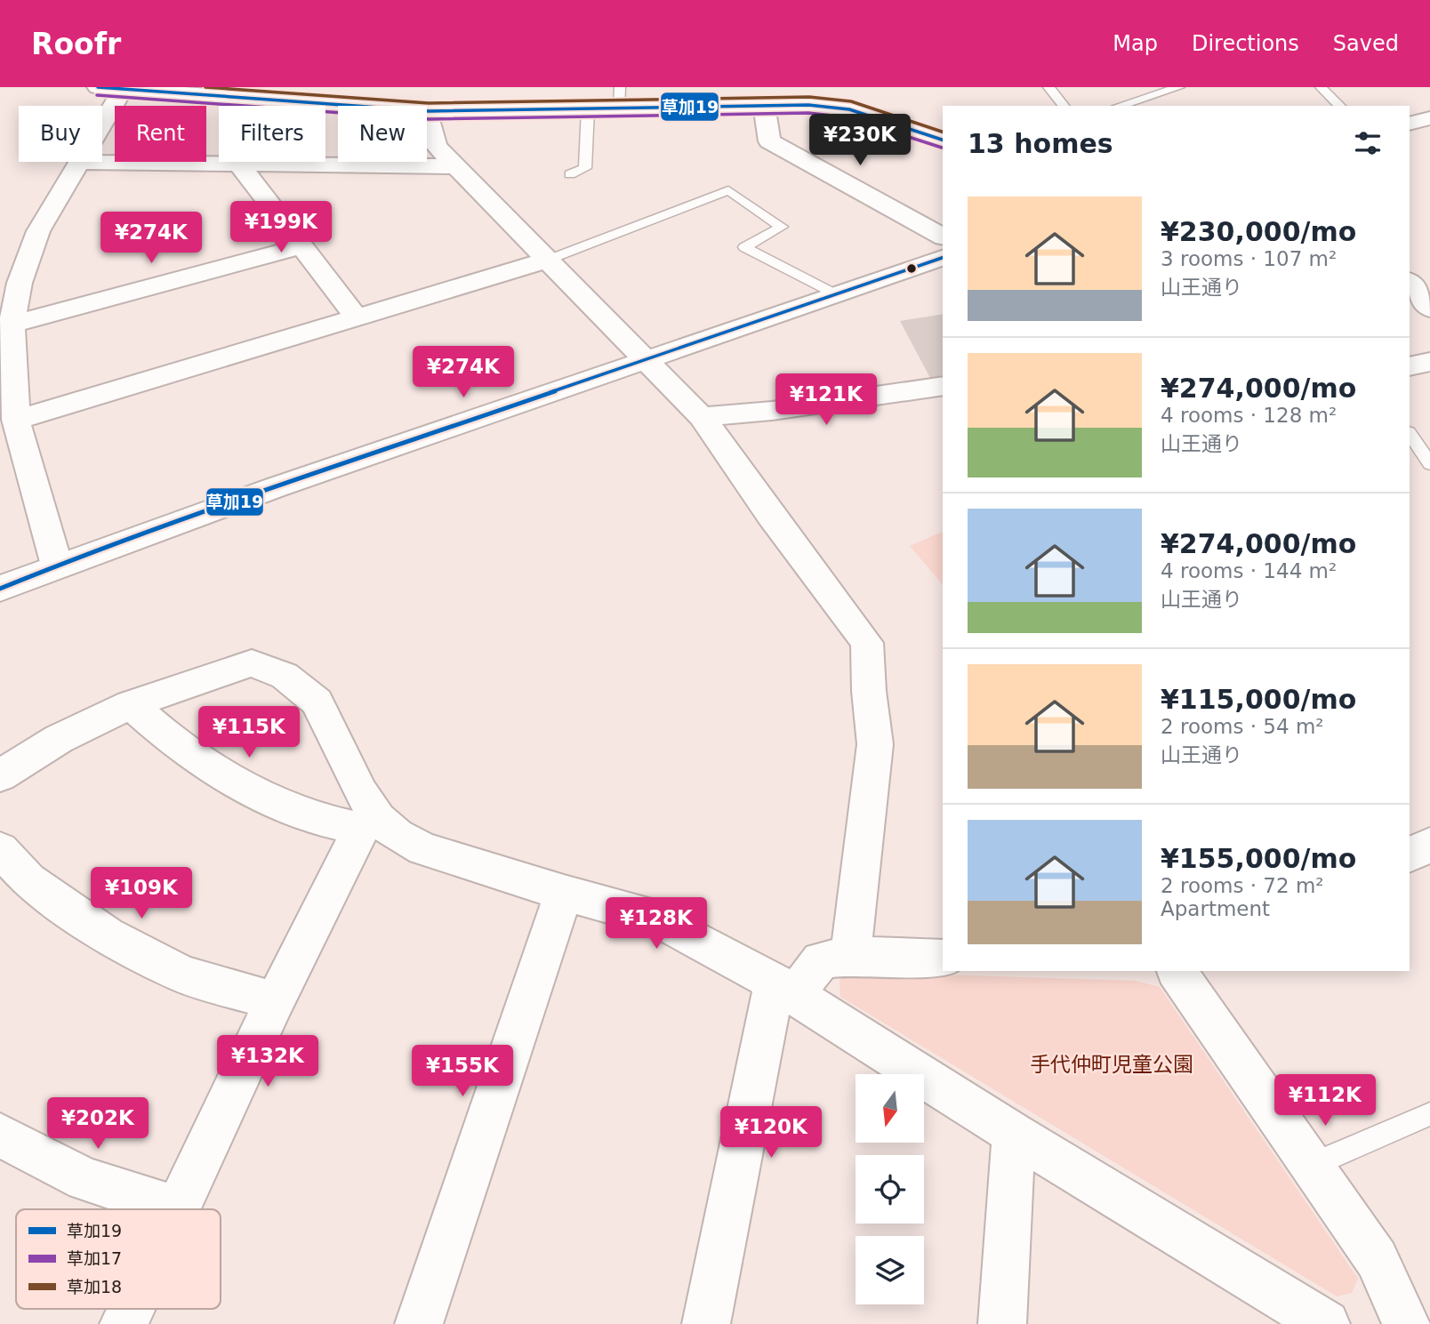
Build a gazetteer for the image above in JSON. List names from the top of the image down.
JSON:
{
  "parks": ["手代仲町児童公園"],
  "lines": ["transit line 草加19", "transit line 草加18", "transit line 草加17"],
  "legend": ["草加19", "草加17", "草加18"],
  "north": "bottom",
  "page": {
    "header": "Roofr",
    "nav": ["Map", "Directions", "Saved"],
    "chip": [
      "Buy",
      "Rent",
      "Filters",
      "New"
    ],
    "heading": "13 homes",
    "price": [
      "¥230K",
      "¥199K",
      "¥274K",
      "¥274K",
      "¥121K",
      "¥115K",
      "¥109K",
      "¥128K",
      "¥132K",
      "¥155K",
      "¥112K",
      "¥202K",
      "¥120K"
    ],
    "list": [
      {
        "name": "¥230,000/mo",
        "note": "3 rooms · 107 m² · 山王通り"
      },
      {
        "name": "¥274,000/mo",
        "note": "4 rooms · 128 m² · 山王通り"
      },
      {
        "name": "¥274,000/mo",
        "note": "4 rooms · 144 m² · 山王通り"
      },
      {
        "name": "¥115,000/mo",
        "note": "2 rooms · 54 m² · 山王通り"
      },
      {
        "name": "¥155,000/mo",
        "note": "2 rooms · 72 m² · Apartment"
      }
    ]
  }
}
